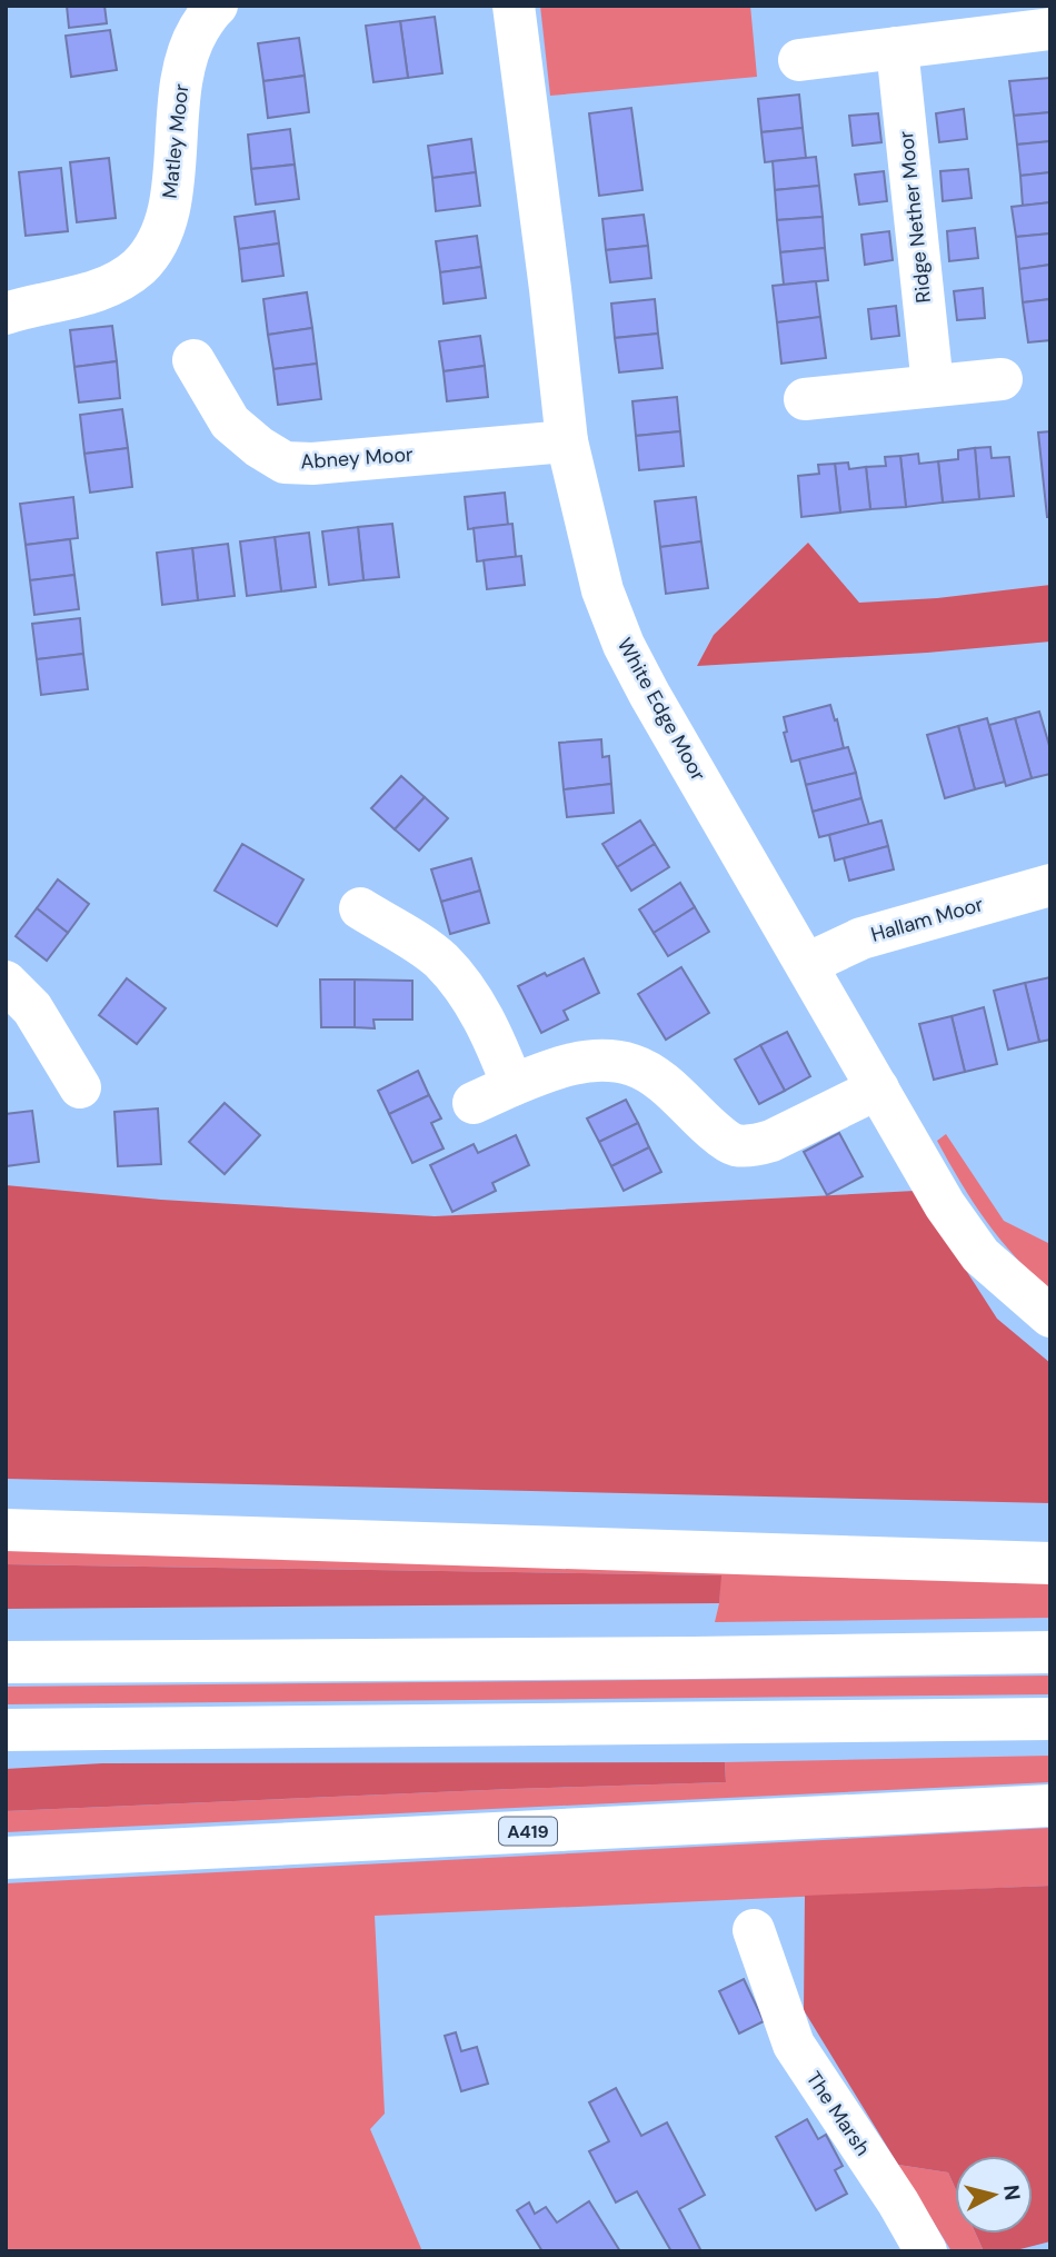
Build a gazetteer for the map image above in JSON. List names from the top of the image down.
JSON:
{
  "streets": {
    "main road": [
      "Matley Moor",
      "Ridge Nether Moor",
      "Abney Moor",
      "White Edge Moor",
      "Hallam Moor",
      "A419",
      "The Marsh"
    ]
  },
  "crossings": [
    ["Abney Moor", "White Edge Moor"],
    ["White Edge Moor", "Hallam Moor"]
  ],
  "north": "right"
}
